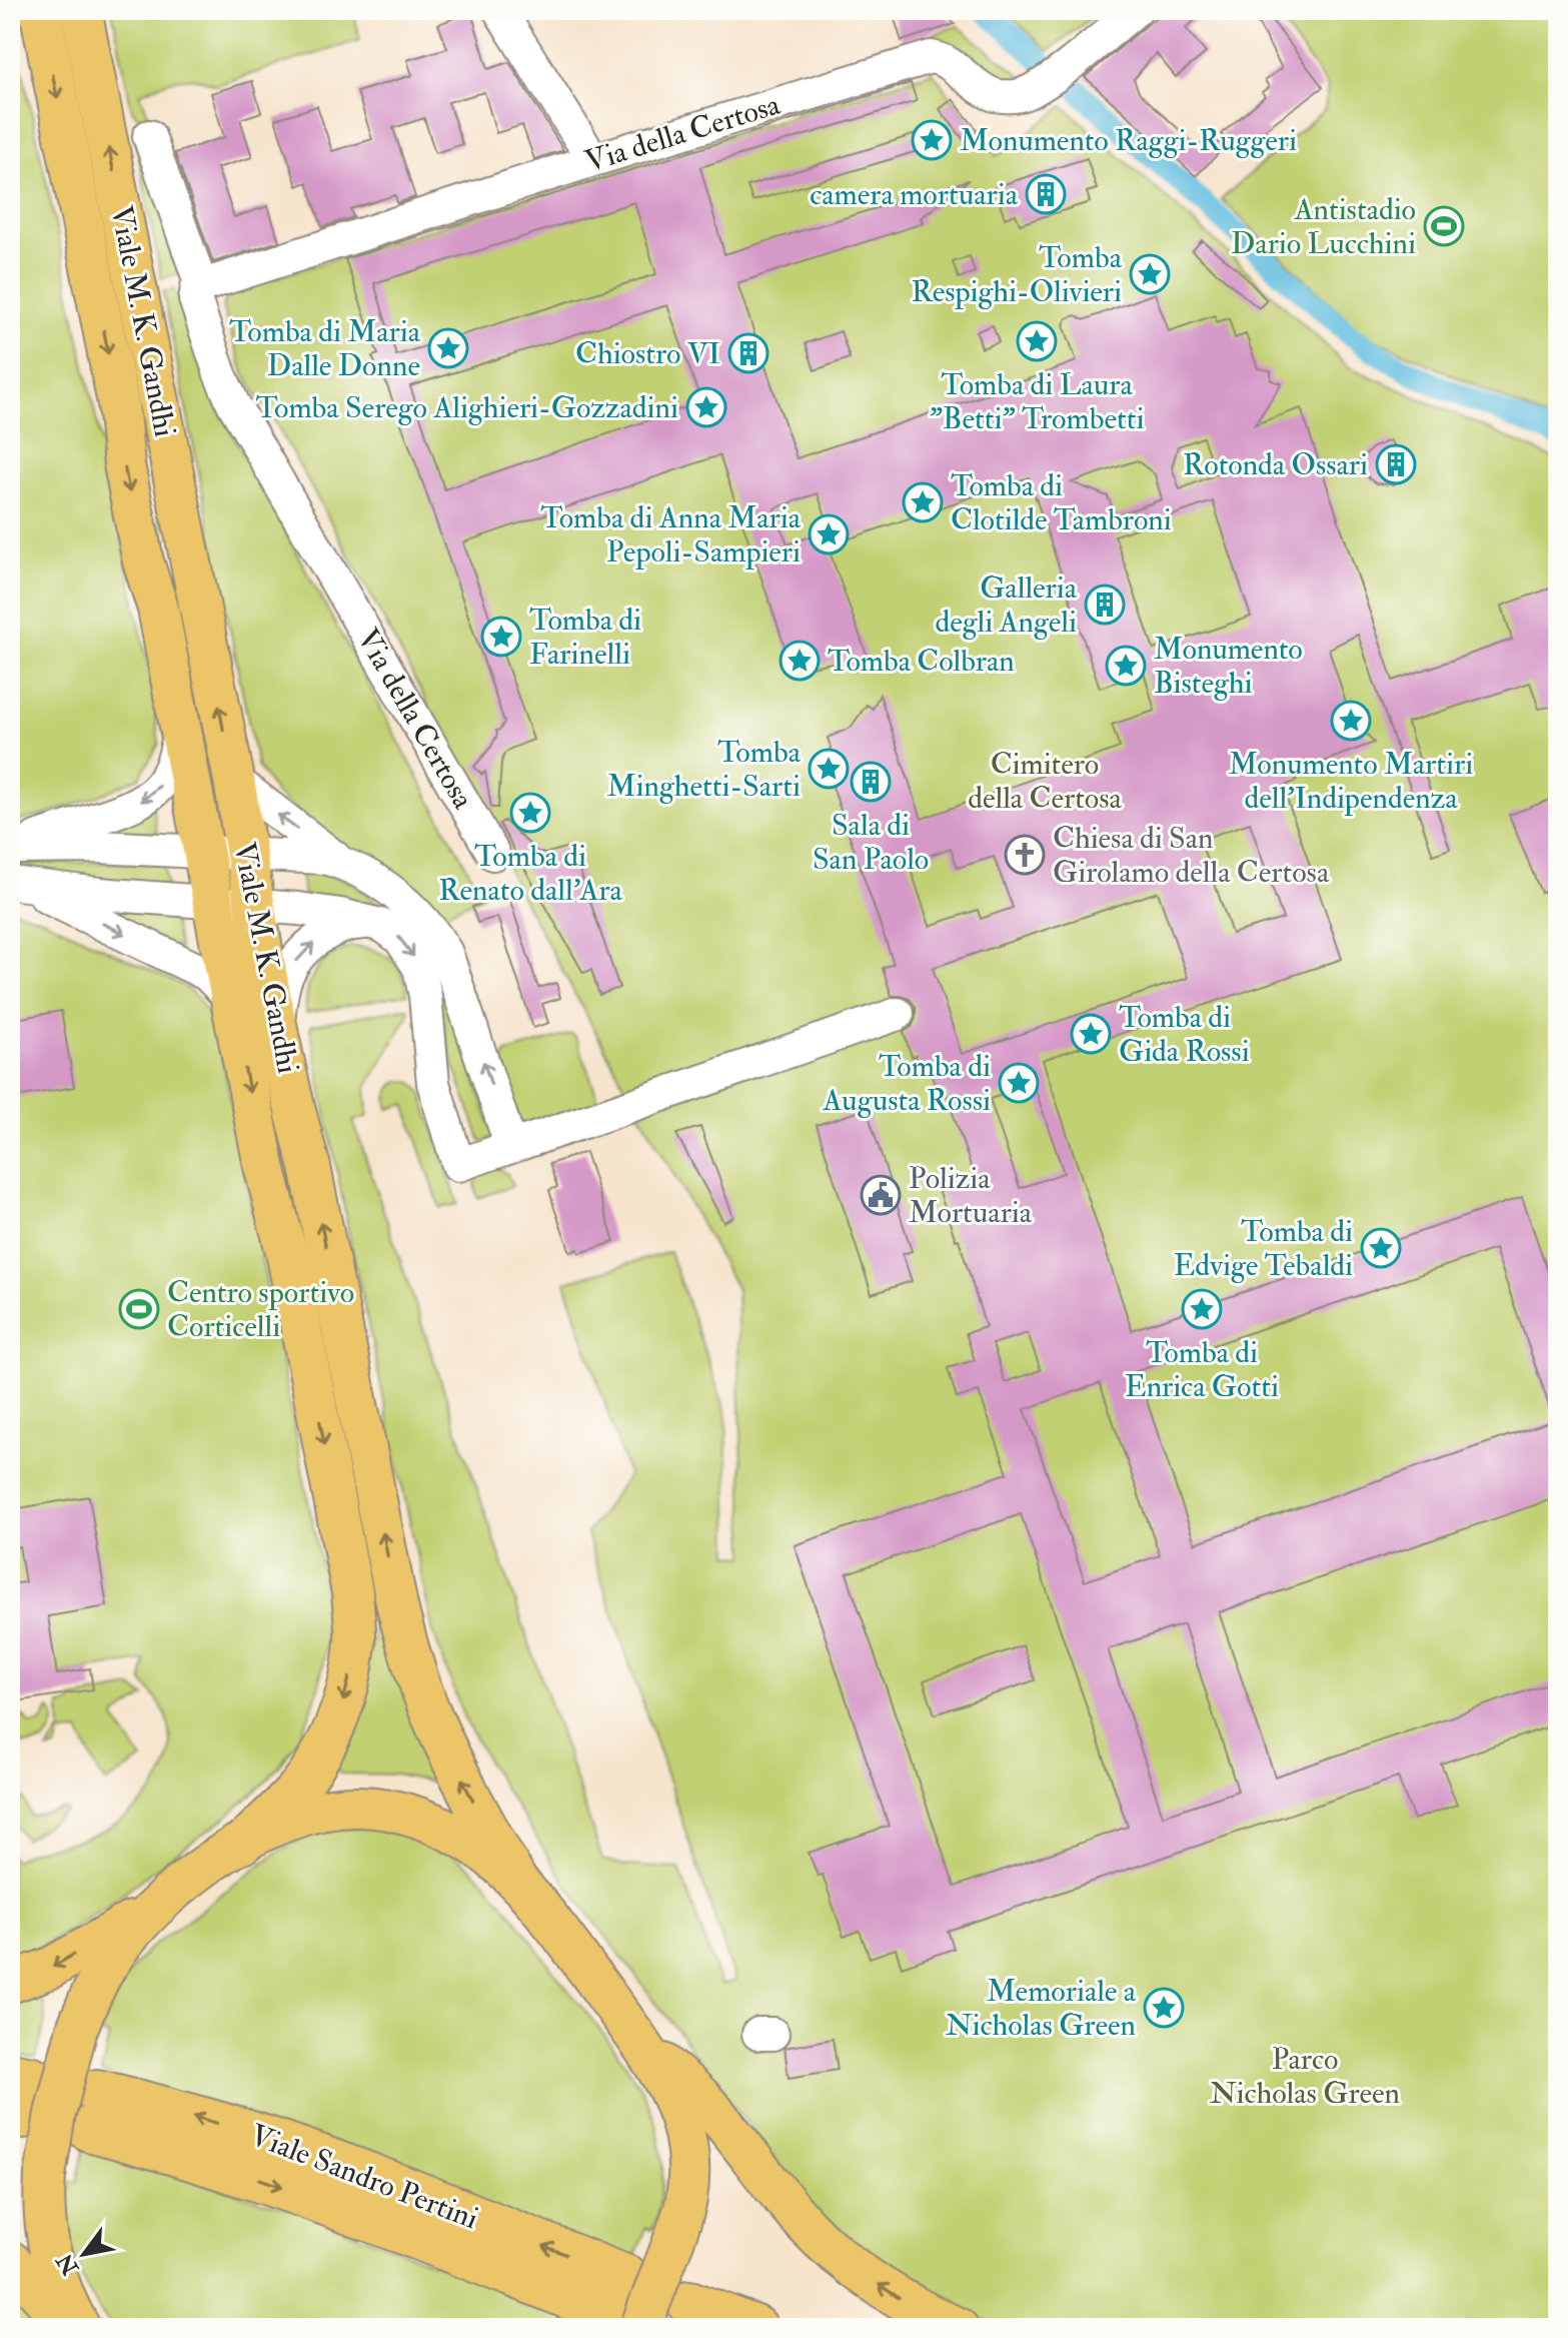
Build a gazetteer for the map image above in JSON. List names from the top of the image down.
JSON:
{
  "streets": {
    "highway": ["Viale Sandro Pertini"],
    "main road": ["Viale M. K. Gandhi"],
    "street": ["Via della Certosa"]
  },
  "parks": ["Cimitero della Certosa", "Parco Nicholas Green"],
  "places": {
    "place": [
      "Monumento Raggi-Ruggeri",
      "Tomba Respighi-Olivieri",
      "Tomba di Laura \"Betti\" Trombetti",
      "Tomba di Maria Dalle Donne",
      "Tomba Serego Alighieri-Gozzadini",
      "Tomba di Clotilde Tambroni",
      "Tomba di Anna Maria Pepoli-Sampieri",
      "Tomba di Farinelli",
      "Tomba Colbran",
      "Monumento Bisteghi",
      "Monumento Martiri dell'Indipendenza",
      "Tomba Minghetti-Sarti",
      "Tomba di Renato dall'Ara",
      "Tomba di Gida Rossi",
      "Tomba di Augusta Rossi",
      "Tomba di Edvige Tebaldi",
      "Tomba di Enrica Gotti",
      "Memoriale a Nicholas Green"
    ],
    "building": [
      "camera mortuaria",
      "Chiostro VI",
      "Rotonda Ossari",
      "Galleria degli Angeli",
      "Sala di San Paolo"
    ],
    "sports": ["Antistadio Dario Lucchini", "Centro sportivo Corticelli"],
    "church": ["Chiesa di San Girolamo della Certosa"],
    "public building": ["Polizia Mortuaria"]
  },
  "north": "bottom left"
}
